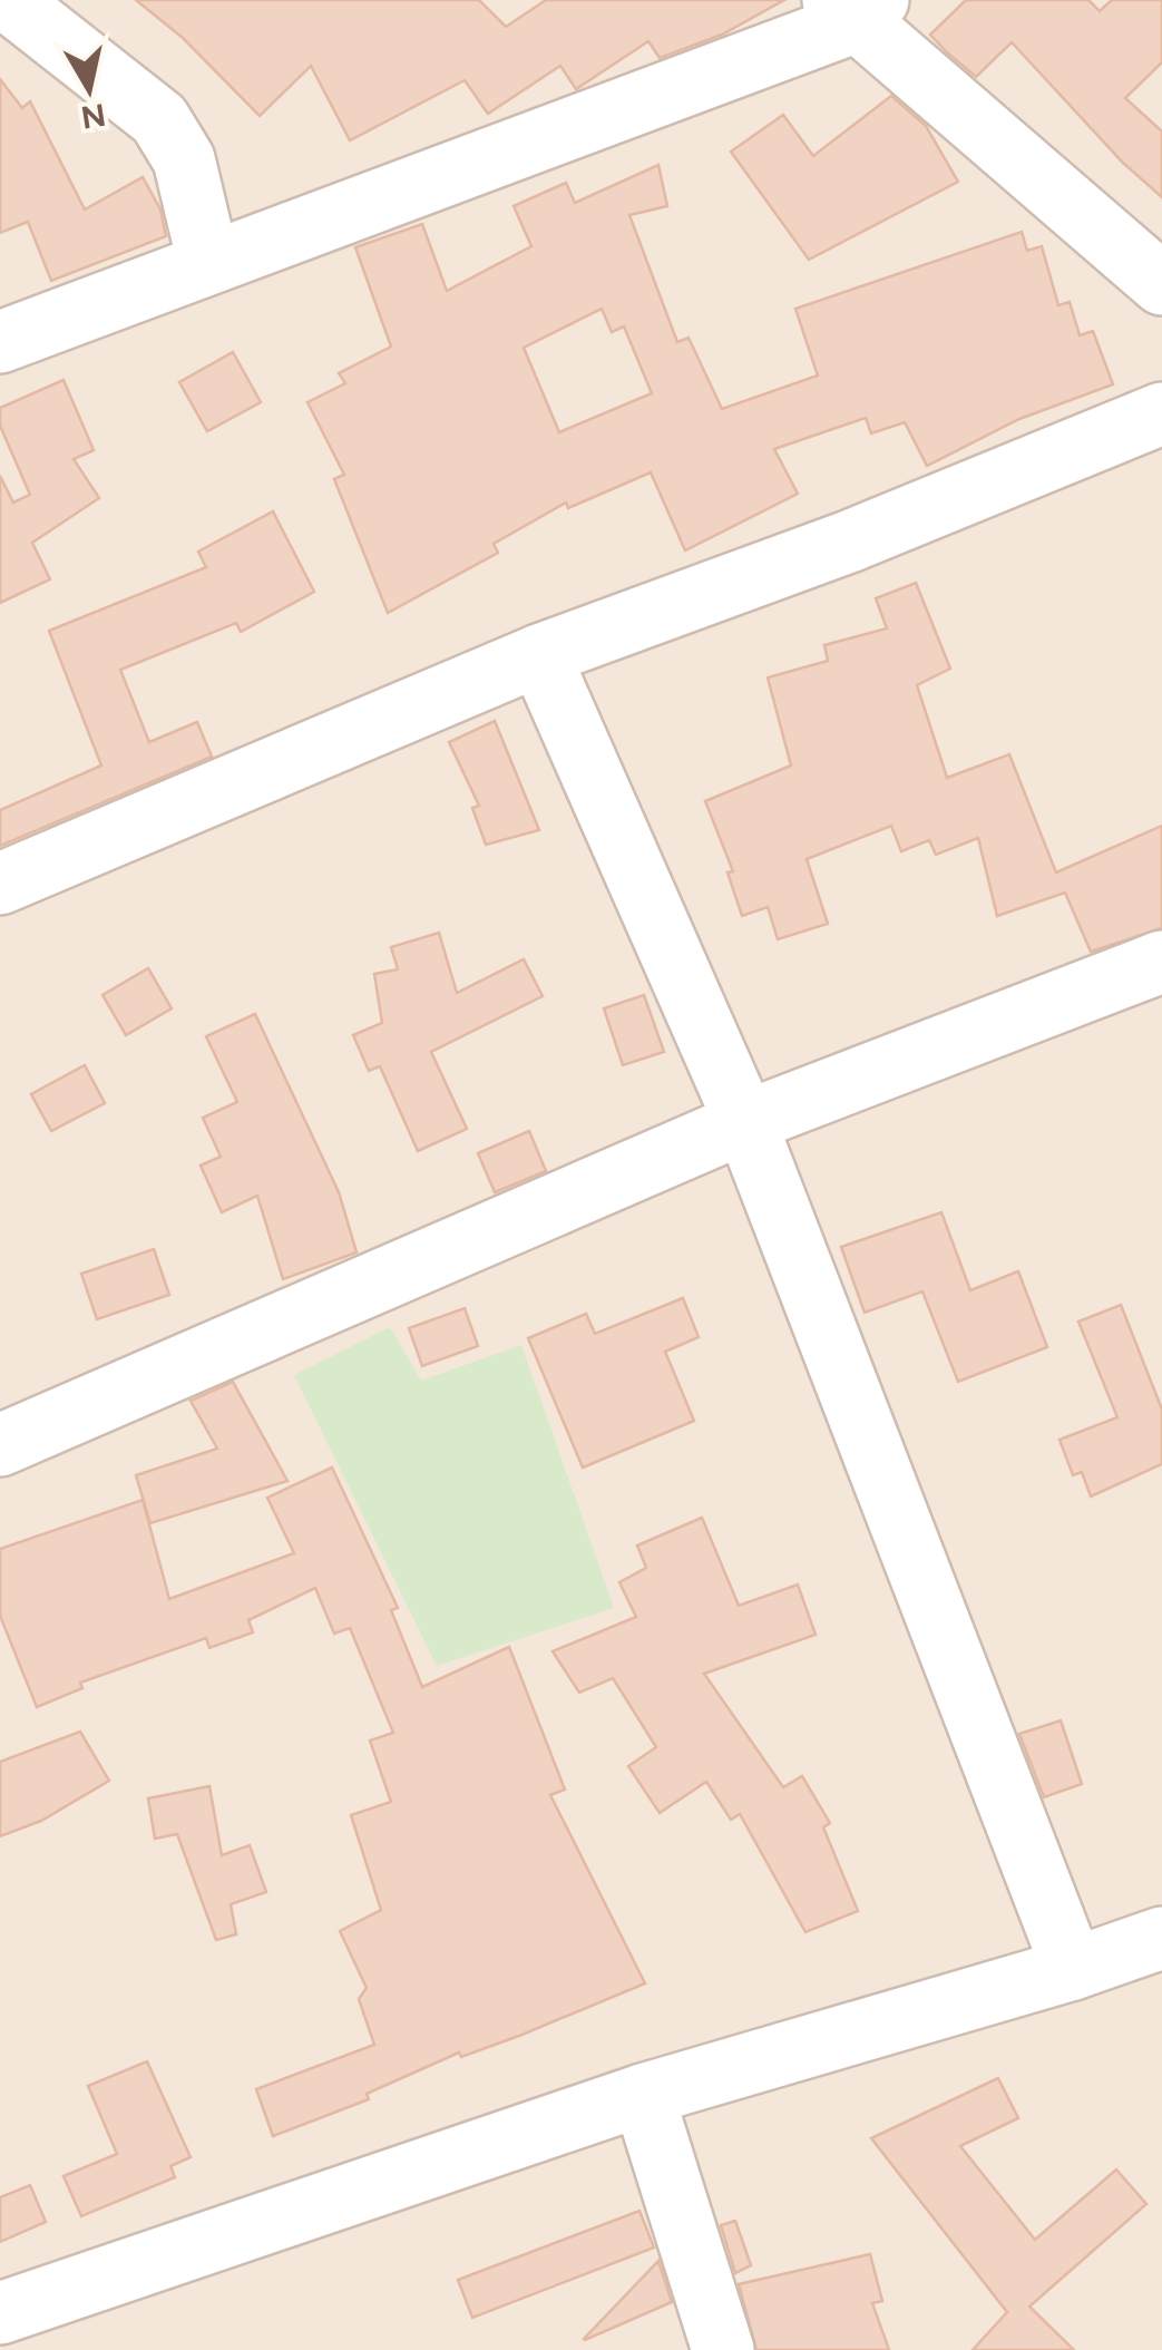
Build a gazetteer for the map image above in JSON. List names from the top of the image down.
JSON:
{
  "north": "bottom"
}
